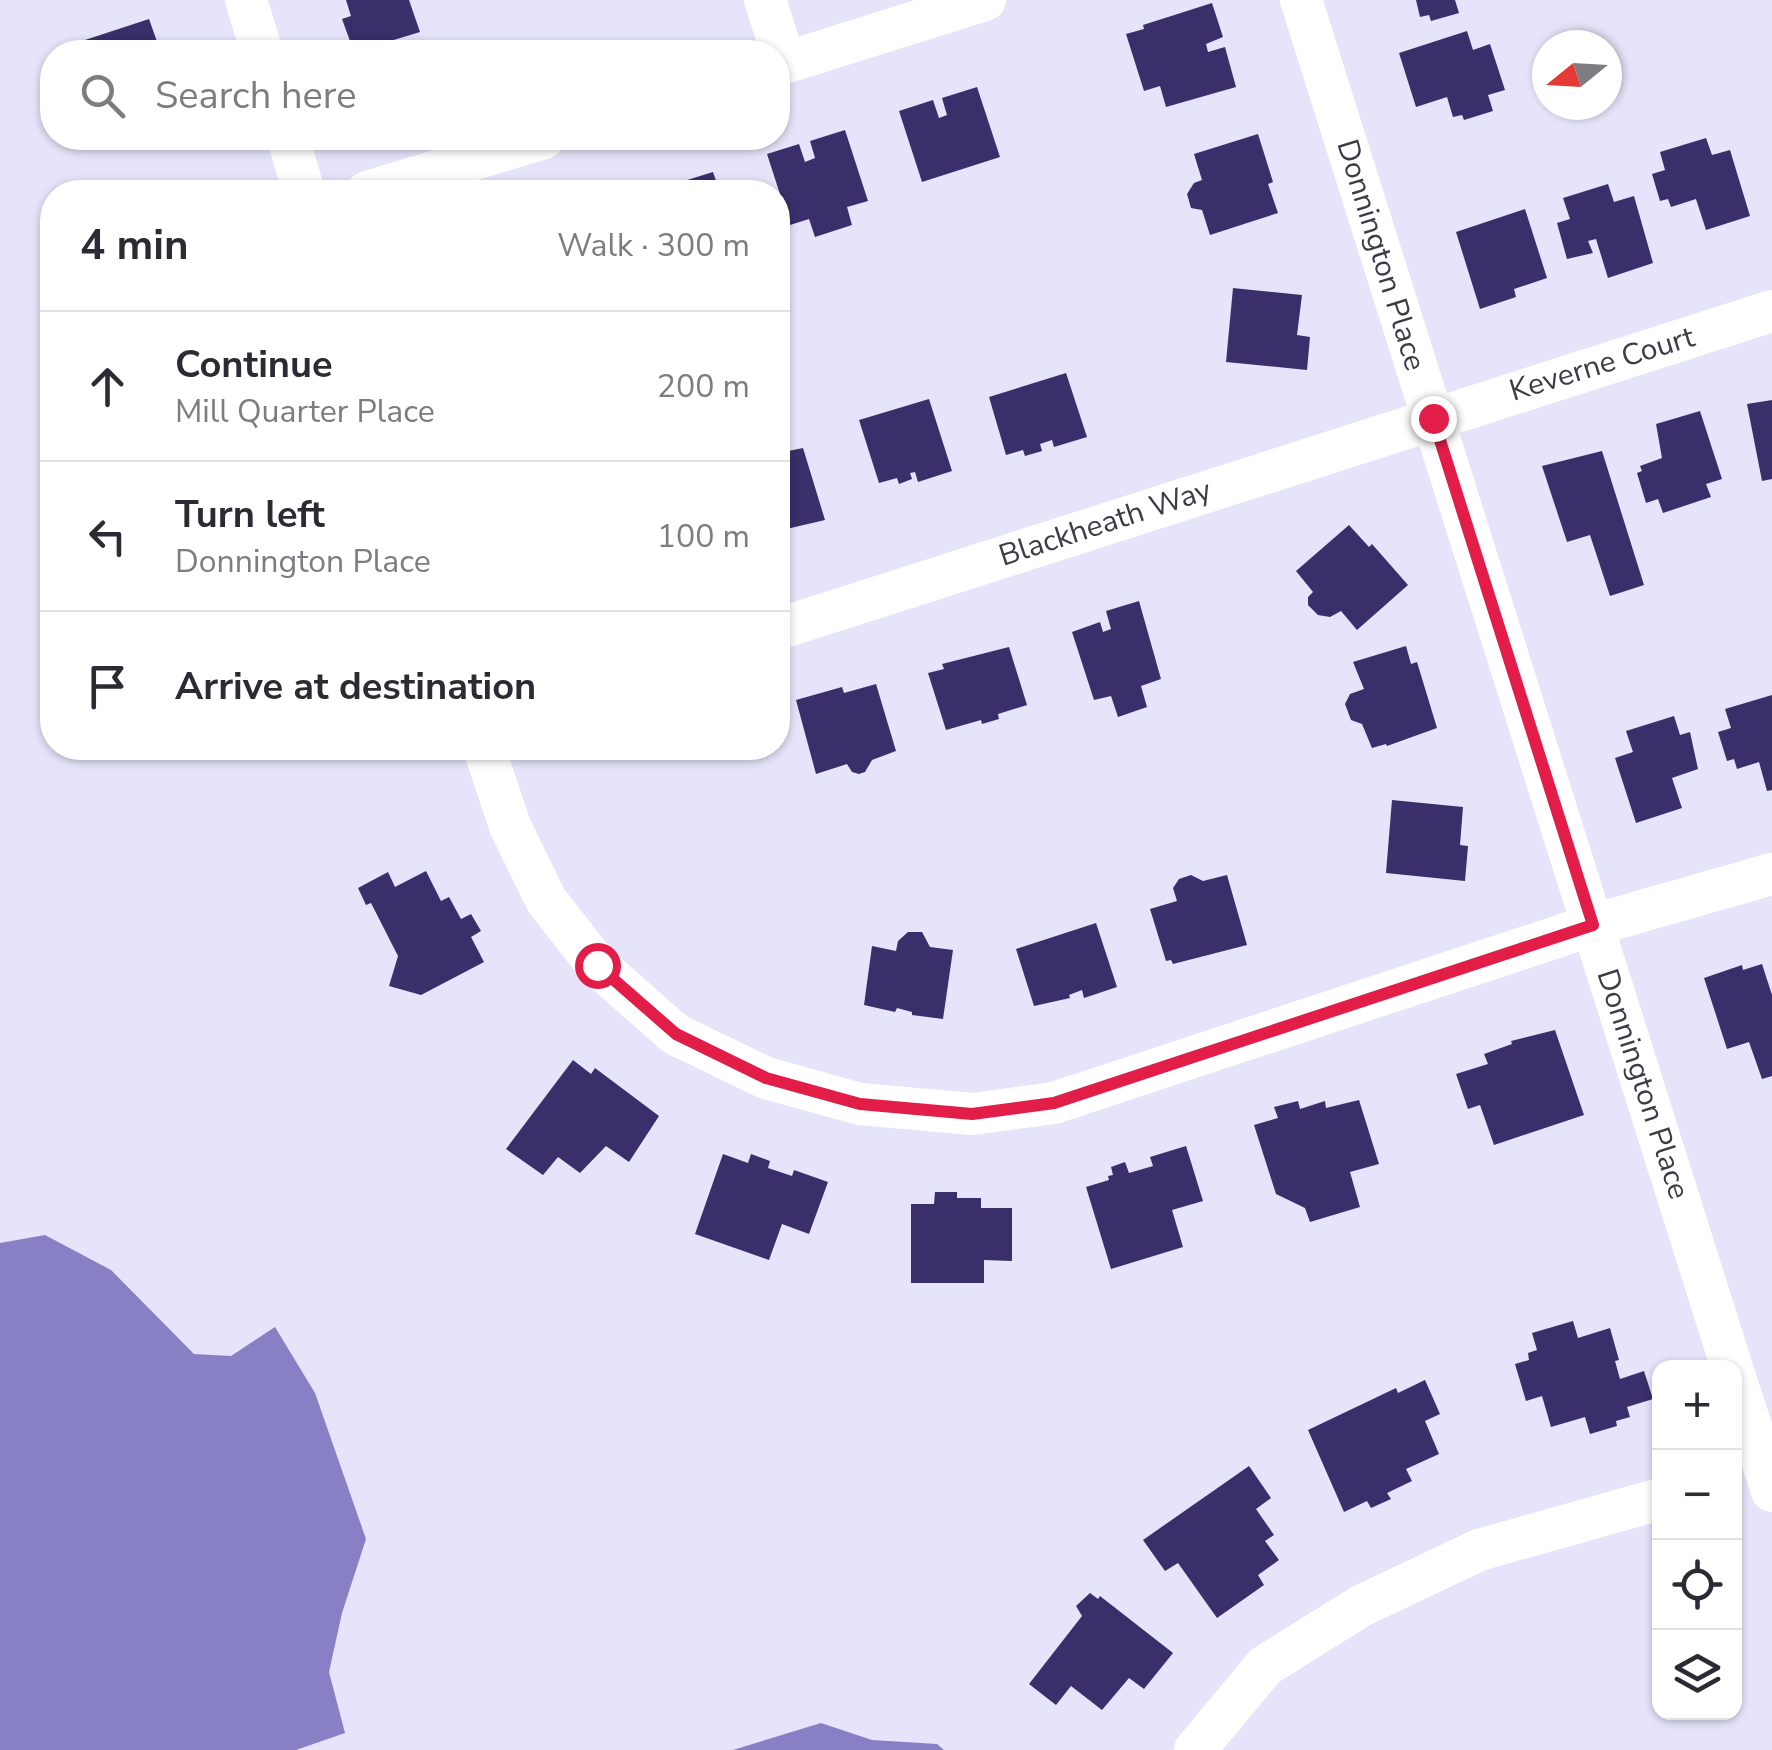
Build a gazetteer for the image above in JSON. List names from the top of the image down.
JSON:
{
  "streets": {
    "street": ["Donnington Place", "Keverne Court", "Blackheath Way"]
  },
  "crossings": [
    ["Donnington Place", "Keverne Court"],
    ["Donnington Place", "Blackheath Way"],
    ["Keverne Court", "Blackheath Way"]
  ],
  "north": "left",
  "page": {
    "search": "Search here",
    "heading": ["4 min", "Walk · 300 m"],
    "list": [
      ["Continue", "Mill Quarter Place", "200 m"],
      ["Turn left", "Donnington Place", "100 m"],
      "Arrive at destination"
    ],
    "map_buttons": ["+", "−"]
  }
}
